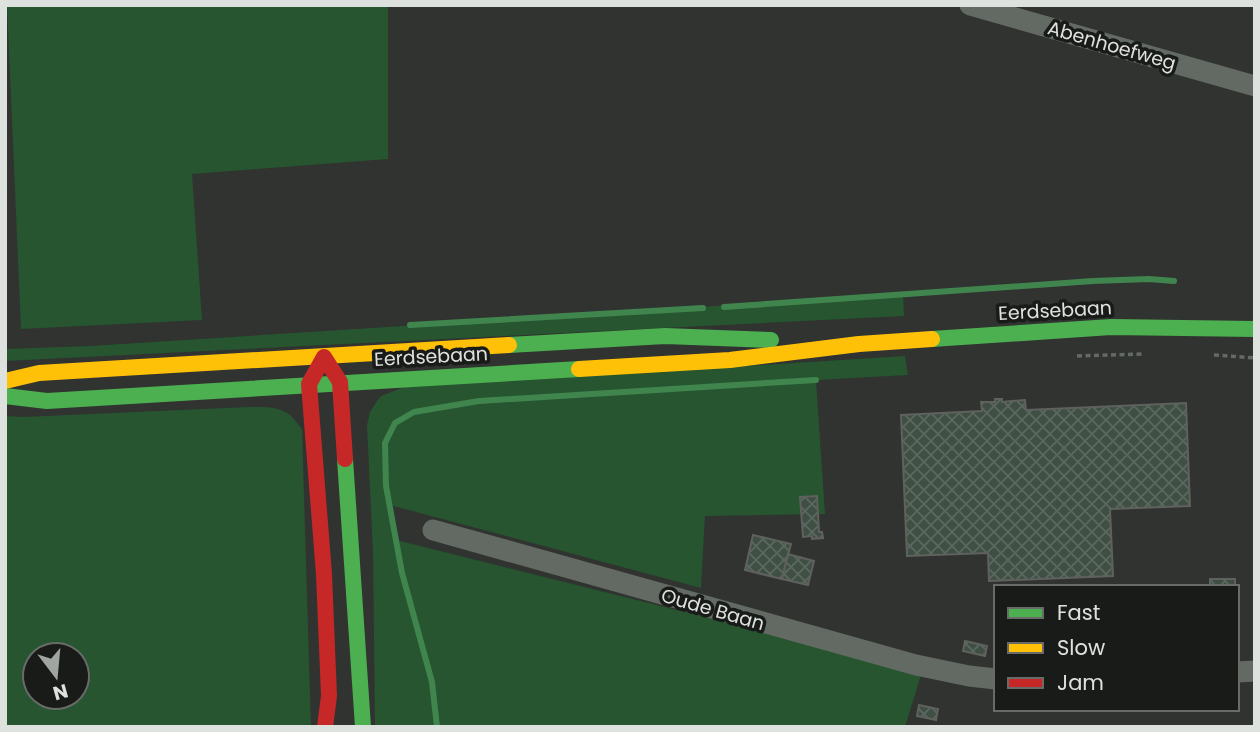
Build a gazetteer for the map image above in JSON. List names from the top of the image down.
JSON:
{
  "streets": {
    "main road": ["Eerdsebaan"],
    "street": ["Abenhoefweg", "Oude Baan"]
  },
  "legend": ["Fast", "Slow", "Jam"],
  "north": "bottom"
}
